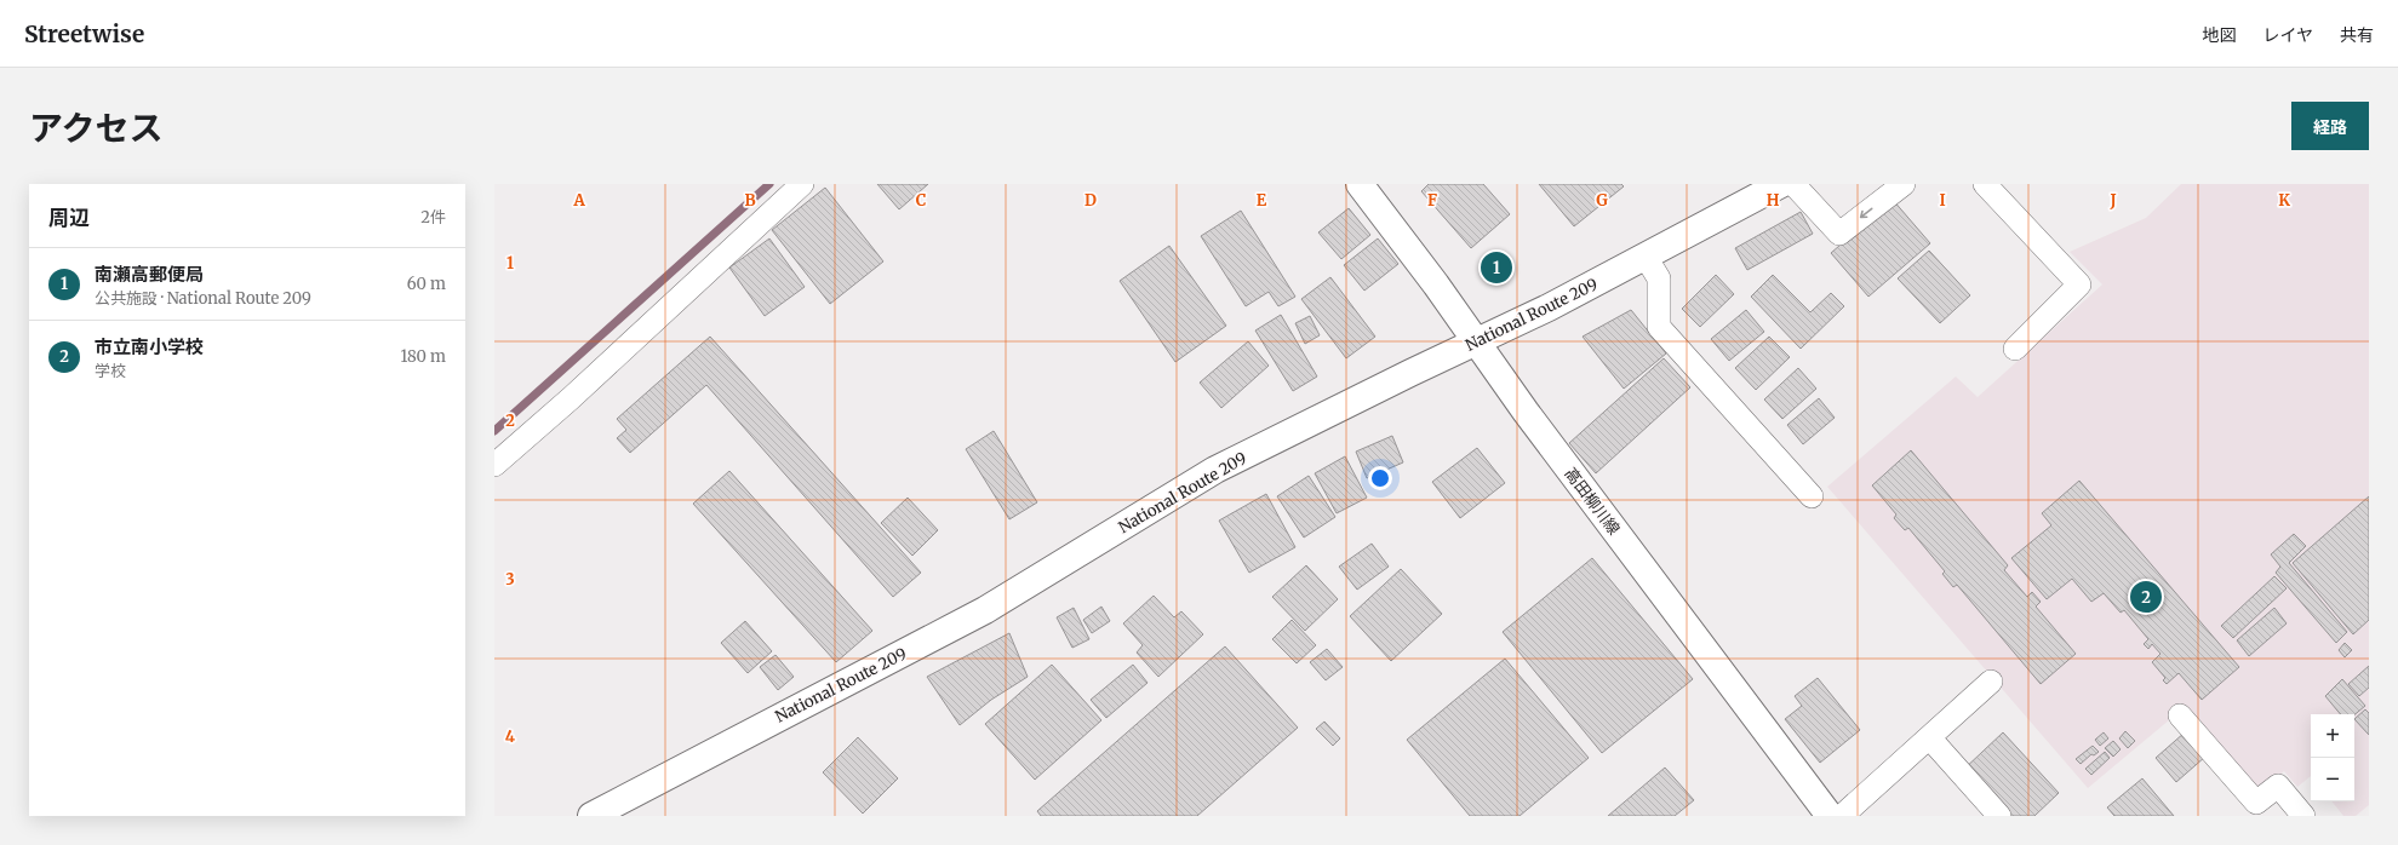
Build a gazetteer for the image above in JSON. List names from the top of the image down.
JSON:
{
  "streets": {
    "main road": ["National Route 209", "高田柳川線"]
  },
  "crossings": [
    ["National Route 209", "高田柳川線"]
  ],
  "page": {
    "header": "Streetwise",
    "nav": ["地図", "レイヤ", "共有"],
    "title": "アクセス",
    "buttons": "経路",
    "heading": ["周辺", "2件"],
    "list": [
      {
        "mark": "1",
        "name": "南瀬高郵便局",
        "note": "公共施設 · National Route 209",
        "value": "60 m"
      },
      {
        "mark": "2",
        "name": "市立南小学校",
        "note": "学校",
        "value": "180 m"
      }
    ],
    "pins": ["1", "2"],
    "map_buttons": ["+", "−"]
  },
  "grid": {
    "columns": [
      "A",
      "B",
      "C",
      "D",
      "E",
      "F",
      "G",
      "H",
      "I",
      "J",
      "K"
    ],
    "rows": [
      "1",
      "2",
      "3",
      "4"
    ]
  }
}
